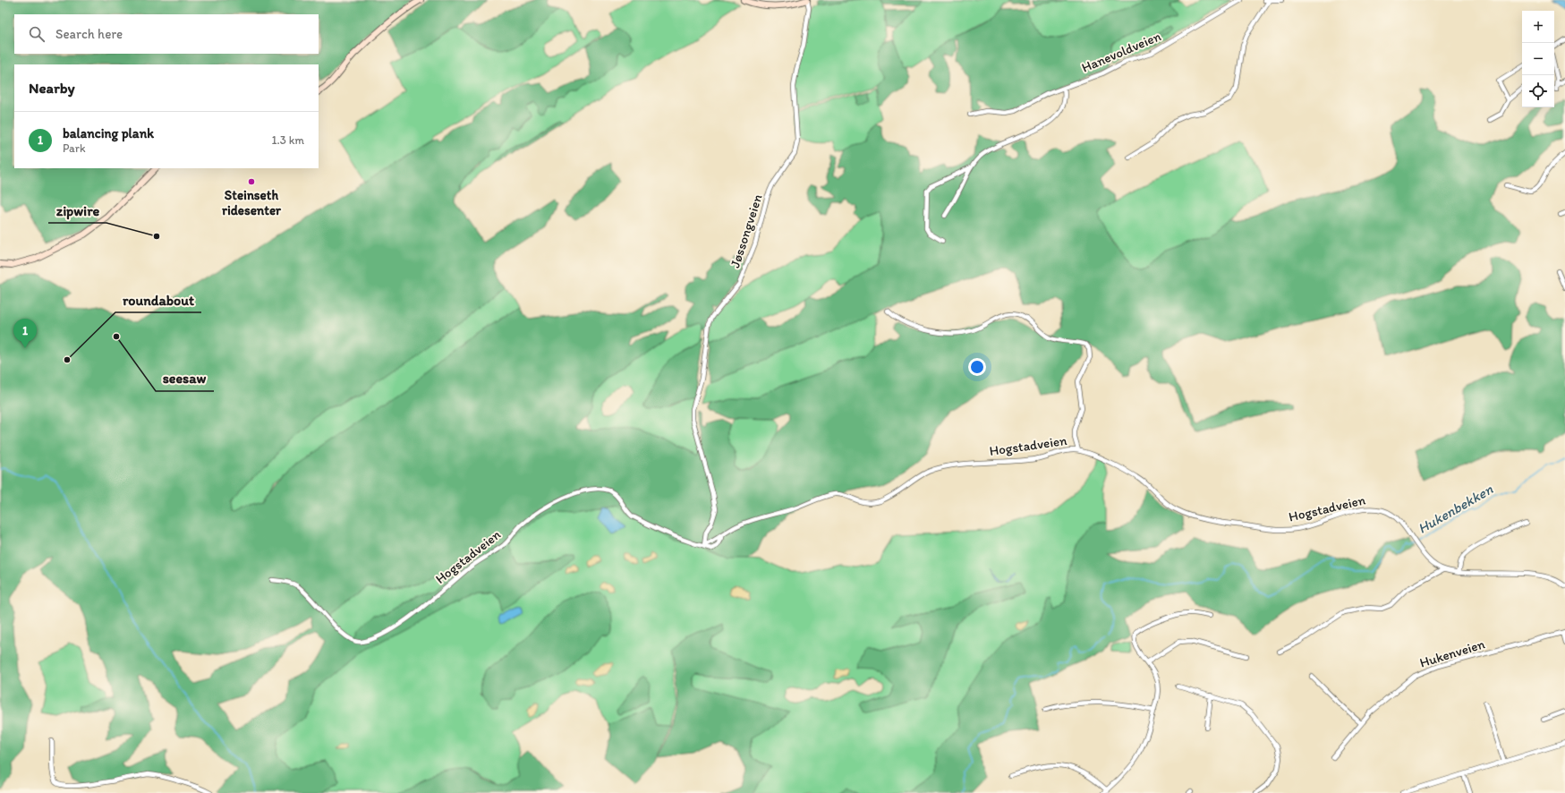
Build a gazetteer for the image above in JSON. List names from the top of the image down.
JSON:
{
  "streets": {
    "street": [
      "Hanevoldveien",
      "Jøssongveien",
      "Hogstadveien",
      "Hukenveien"
    ]
  },
  "crossings": [
    ["Jøssongveien", "Hogstadveien"]
  ],
  "water": ["Hukenbekken"],
  "places": [
    "Steinseth ridesenter",
    "zipwire",
    "seesaw",
    "roundabout"
  ],
  "page": {
    "map_buttons": ["+", "−"],
    "search": "Search here",
    "heading": "Nearby",
    "list": [
      {
        "mark": "1",
        "name": "balancing plank",
        "note": "Park",
        "value": "1.3 km"
      }
    ],
    "pins": "1"
  }
}
